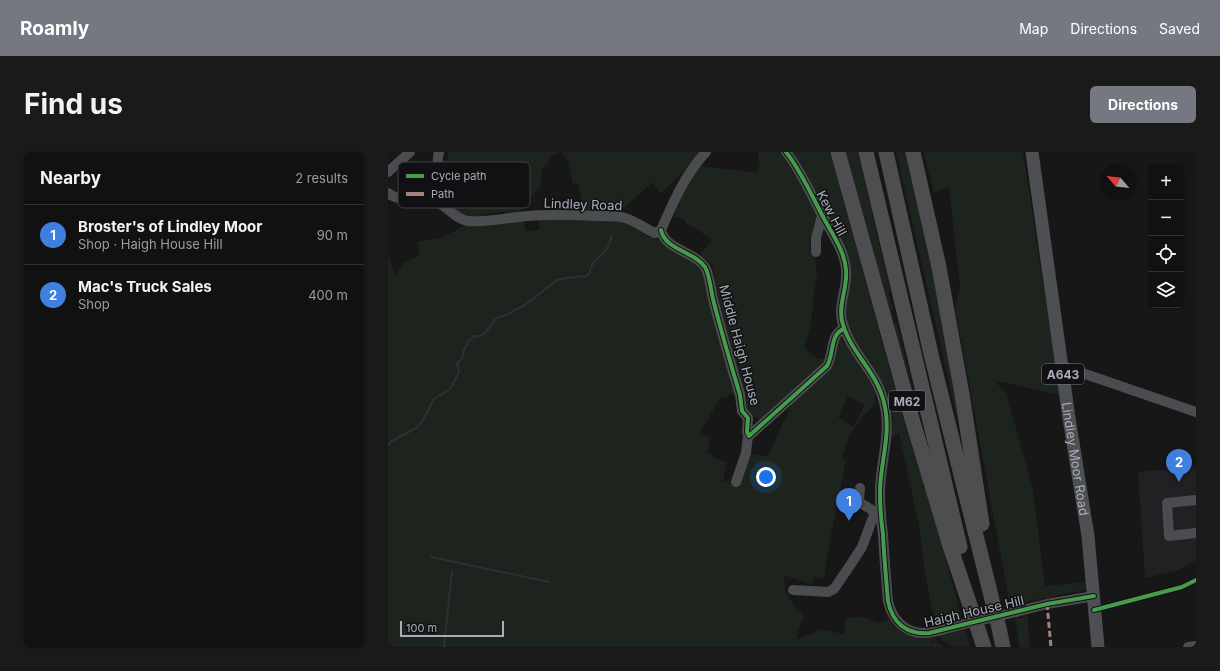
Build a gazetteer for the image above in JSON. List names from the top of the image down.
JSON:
{
  "streets": {
    "highway": ["M62"],
    "main road": ["A643", "Lindley Moor Road"],
    "street": [
      "Lindley Road",
      "Kew Hill",
      "Middle Haigh House",
      "Haigh House Hill"
    ]
  },
  "crossings": [
    ["Lindley Road", "Middle Haigh House"],
    ["Kew Hill", "Haigh House Hill"],
    ["Middle Haigh House", "Haigh House Hill"],
    ["Lindley Moor Road", "Haigh House Hill"]
  ],
  "legend": ["Cycle path", "Path"],
  "scale_bar": "100 m",
  "north": "top left",
  "page": {
    "header": "Roamly",
    "nav": ["Map", "Directions", "Saved"],
    "buttons": "Directions",
    "title": "Find us",
    "heading": ["Nearby", "2 results"],
    "map_buttons": ["+", "−"],
    "list": [
      {
        "mark": "1",
        "name": "Broster's of Lindley Moor",
        "note": "Shop · Haigh House Hill",
        "value": "90 m"
      },
      {
        "mark": "2",
        "name": "Mac's Truck Sales",
        "note": "Shop",
        "value": "400 m"
      }
    ],
    "pins": ["2", "1"],
    "scale": "100 m"
  }
}
